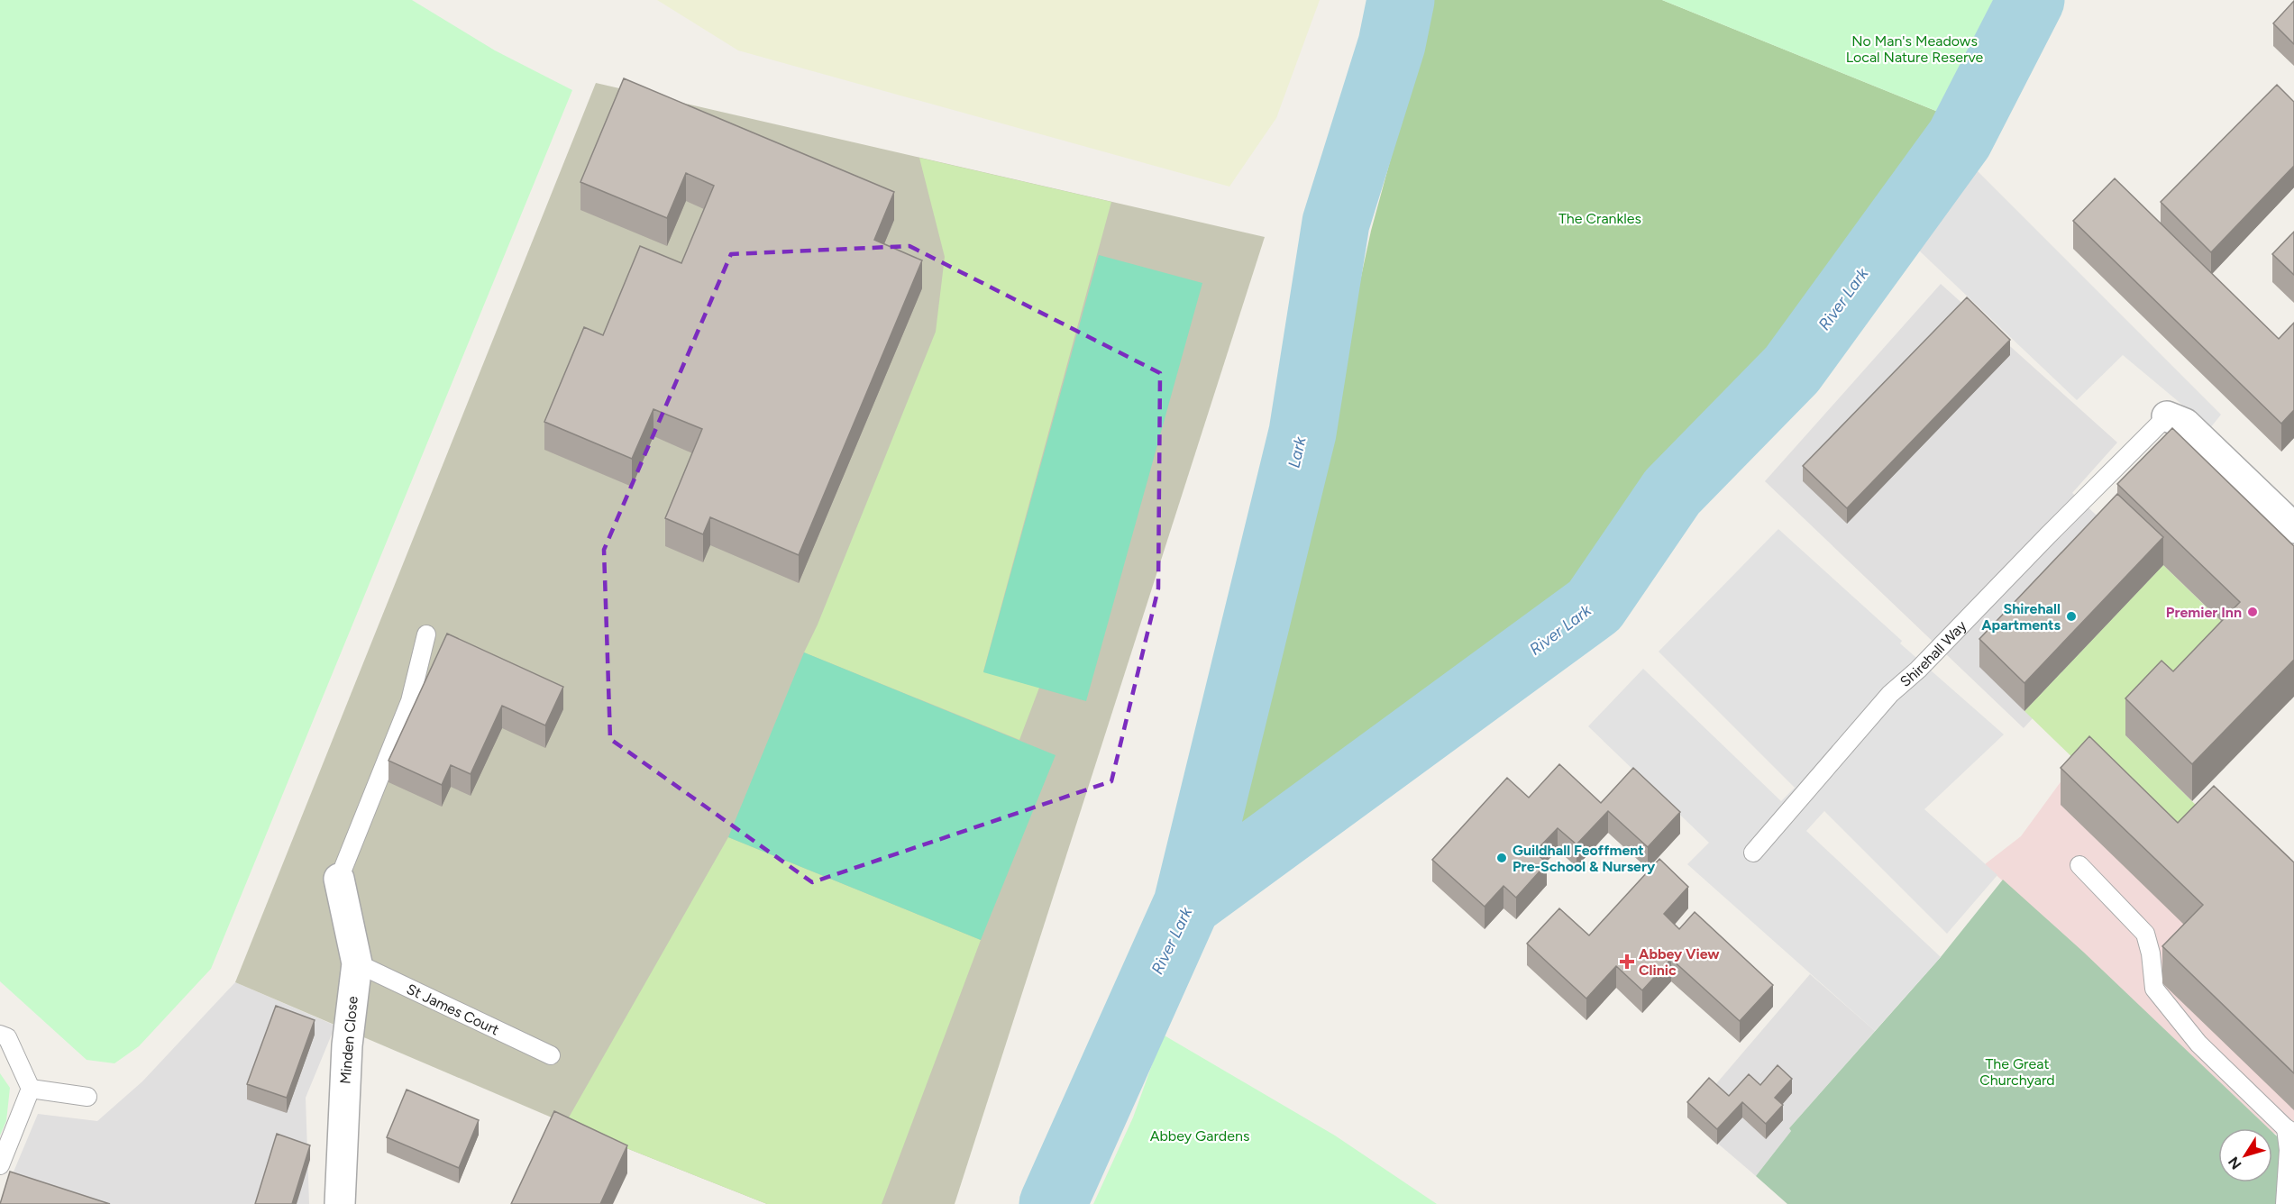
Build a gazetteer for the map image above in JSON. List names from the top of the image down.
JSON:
{
  "streets": {
    "street": ["Minden Close"],
    "lane": ["Shirehall Way", "St James Court"]
  },
  "crossings": [
    ["St James Court", "Minden Close"]
  ],
  "water": ["River Lark", "Lark"],
  "parks": [
    "No Man's Meadows Local Nature Reserve",
    "The Crankles",
    "The Great Churchyard",
    "Abbey Gardens"
  ],
  "places": {
    "other": ["Premier Inn", "Shirehall Apartments", "Guildhall Feoffment Pre-School & Nursery"],
    "health": ["Abbey View Clinic"]
  },
  "north": "bottom left"
}
